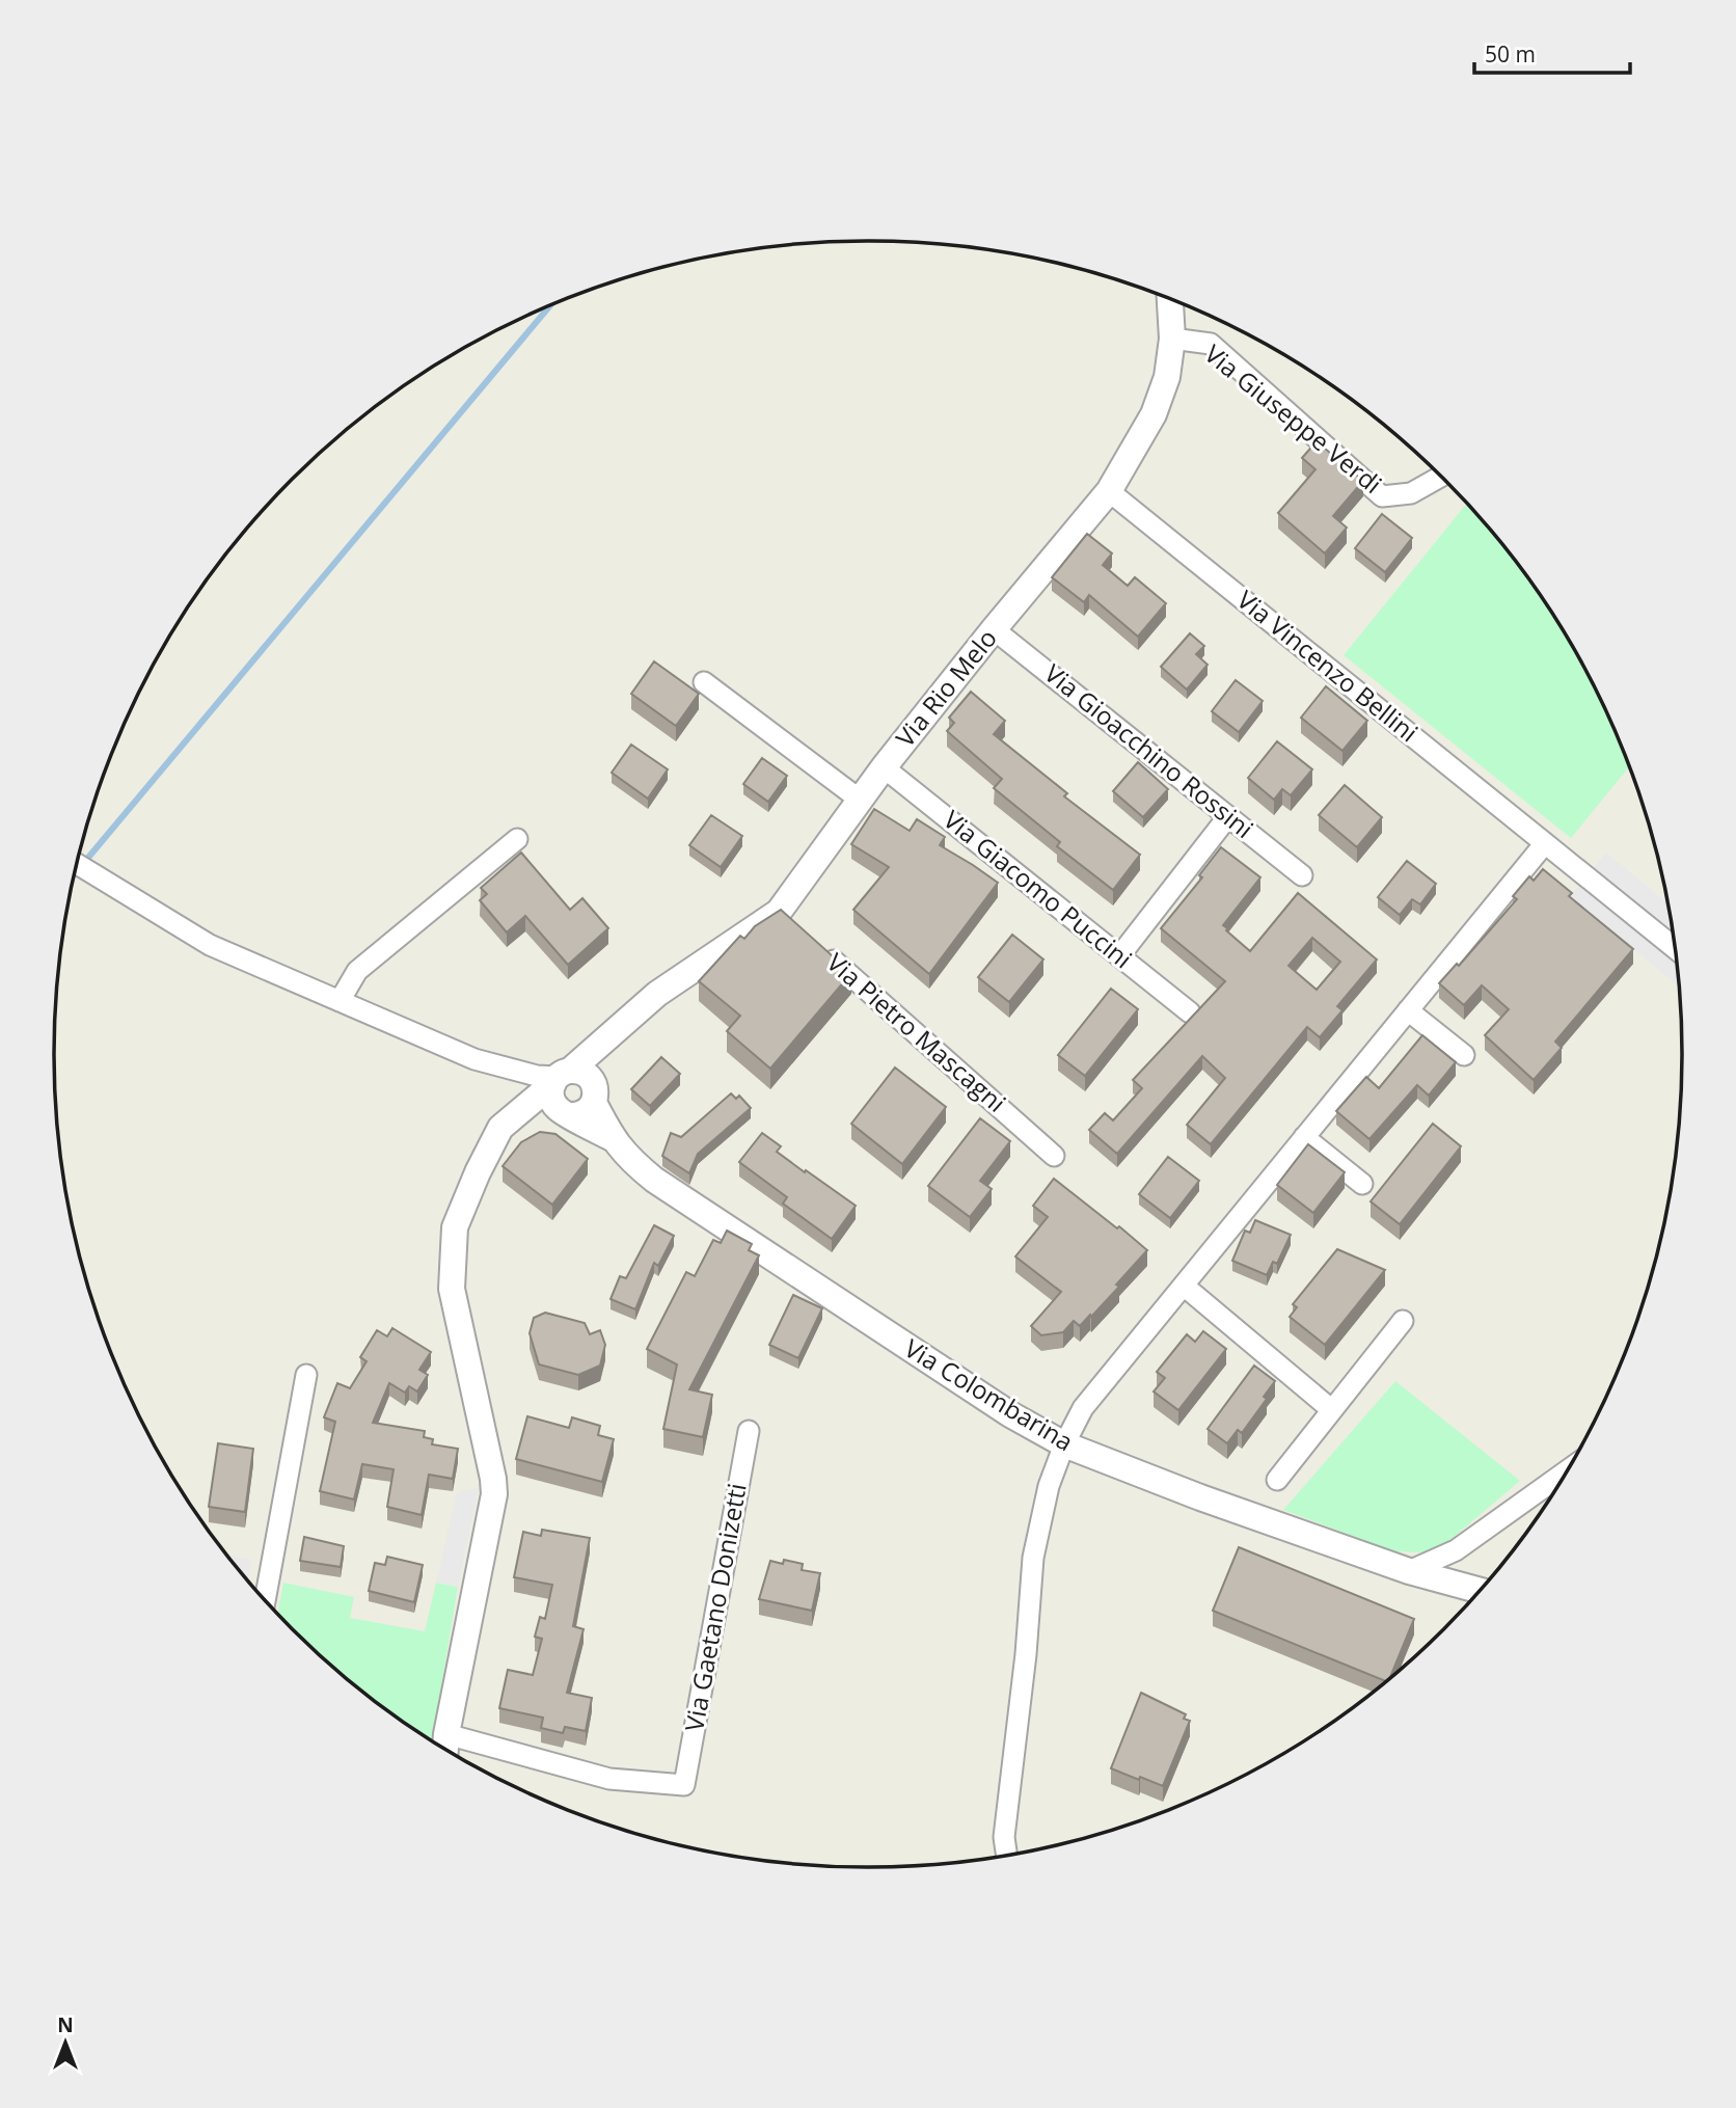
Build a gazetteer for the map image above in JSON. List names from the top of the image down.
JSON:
{
  "streets": {
    "street": [
      "Via Giuseppe Verdi",
      "Via Vincenzo Bellini",
      "Via Rio Melo",
      "Via Gioacchino Rossini",
      "Via Giacomo Puccini",
      "Via Pietro Mascagni",
      "Via Colombarina",
      "Via Gaetano Donizetti"
    ]
  },
  "crossings": [
    ["Via Giuseppe Verdi", "Via Rio Melo"],
    ["Via Vincenzo Bellini", "Via Rio Melo"],
    ["Via Rio Melo", "Via Gioacchino Rossini"],
    ["Via Rio Melo", "Via Giacomo Puccini"],
    ["Via Rio Melo", "Via Colombarina"]
  ],
  "scale_bar": "50 m",
  "north": "top"
}
